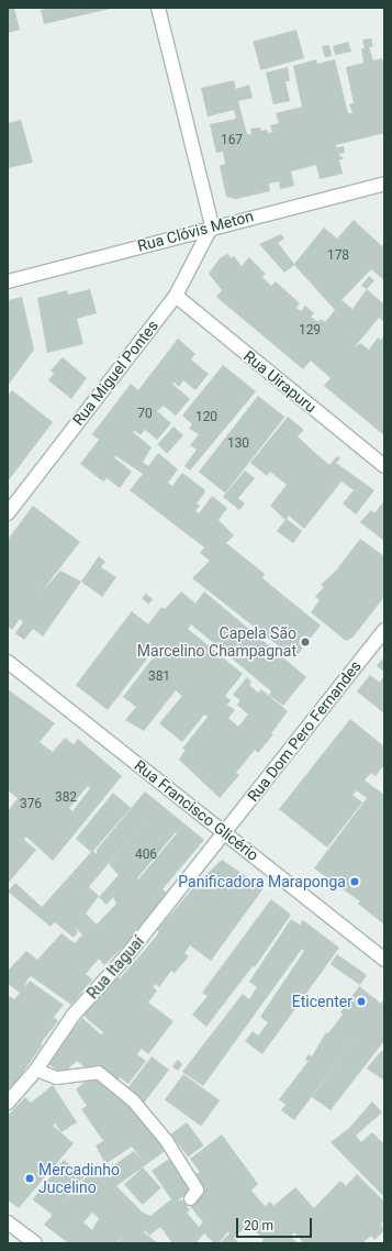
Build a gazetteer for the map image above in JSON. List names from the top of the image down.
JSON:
{
  "streets": {
    "street": [
      "Rua Clóvis Meton",
      "Rua Miguel Pontes",
      "Rua Uirapuru",
      "Rua Dom Pero Fernandes",
      "Rua Francisco Glicério",
      "Rua Itaguaí"
    ]
  },
  "crossings": [
    ["Rua Clóvis Meton", "Rua Miguel Pontes"],
    ["Rua Miguel Pontes", "Rua Uirapuru"],
    ["Rua Dom Pero Fernandes", "Rua Francisco Glicério"],
    ["Rua Dom Pero Fernandes", "Rua Itaguaí"],
    ["Rua Francisco Glicério", "Rua Itaguaí"]
  ],
  "places": [
    "Capela São Marcelino Champagnat",
    "Panificadora Maraponga",
    "Eticenter",
    "Mercadinho Jucelino"
  ],
  "house_numbers": [
    "167",
    "178",
    "129",
    "70",
    "120",
    "130",
    "381",
    "382",
    "376",
    "406"
  ],
  "scale_bar": "20 m"
}
